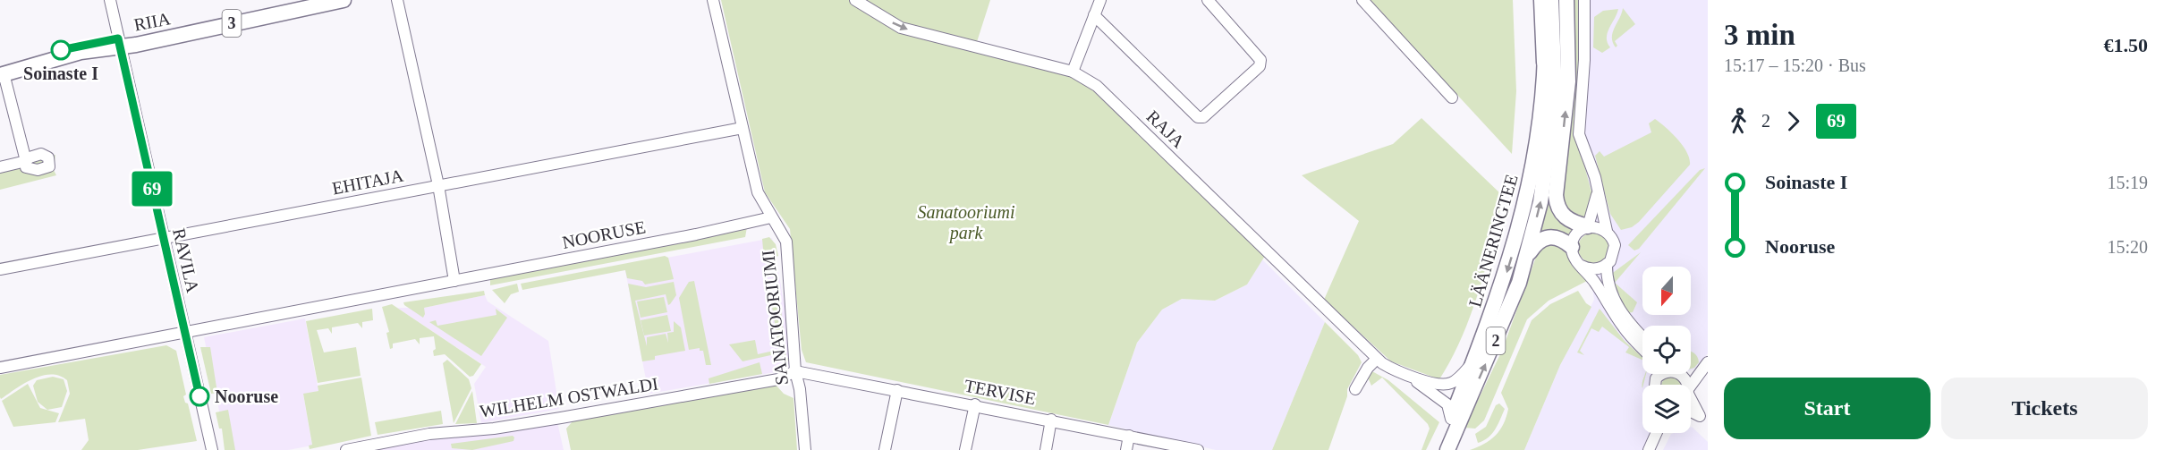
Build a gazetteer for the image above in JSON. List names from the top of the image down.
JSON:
{
  "streets": {
    "highway": [
      "RIIA",
      "3",
      "LÄÄNERINGTEE",
      "2"
    ],
    "street": [
      "RAJA",
      "EHITAJA",
      "NOORUSE",
      "RAVILA",
      "SANATOORIUMI",
      "TERVISE",
      "WILHELM OSTWALDI"
    ]
  },
  "crossings": [
    ["RIIA", "RAVILA"],
    ["RAJA", "LÄÄNERINGTEE"],
    ["EHITAJA", "RAVILA"],
    ["EHITAJA", "SANATOORIUMI"],
    ["NOORUSE", "RAVILA"],
    ["NOORUSE", "SANATOORIUMI"],
    ["SANATOORIUMI", "TERVISE"],
    ["SANATOORIUMI", "WILHELM OSTWALDI"],
    ["TERVISE", "WILHELM OSTWALDI"]
  ],
  "parks": ["Sanatooriumi park"],
  "places": ["Soinaste I", "Nooruse"],
  "lines": ["bus line 69"],
  "north": "bottom",
  "page": {
    "on_map": "69",
    "heading": ["3 min", "15:17 – 15:20 · Bus", "€1.50"],
    "legs": ["2", "69"],
    "list": [
      {
        "name": "Soinaste I",
        "value": "15:19"
      },
      {
        "name": "Nooruse",
        "value": "15:20"
      }
    ],
    "buttons": ["Start", "Tickets"]
  }
}
